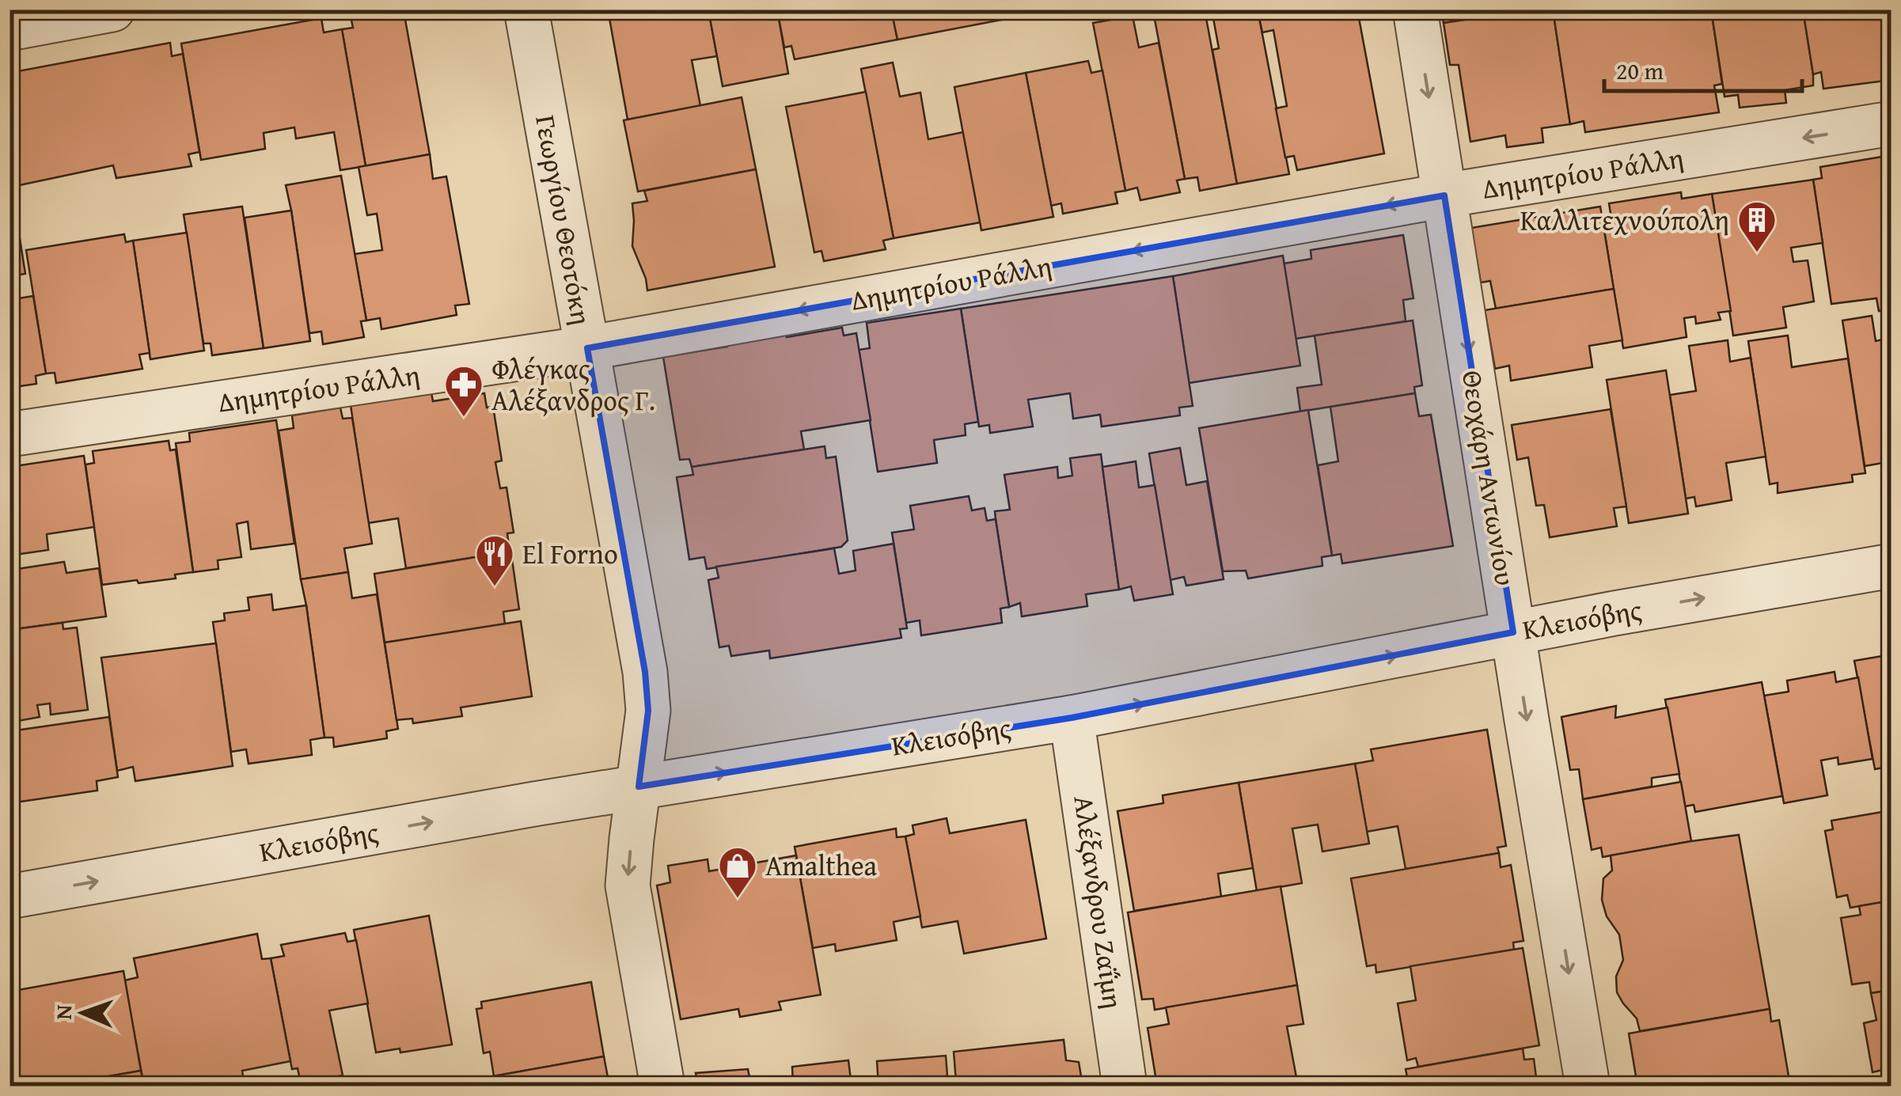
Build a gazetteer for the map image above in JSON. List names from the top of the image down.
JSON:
{
  "streets": {
    "street": [
      "Δημητρίου Ράλλη",
      "Γεωργίου Θεοτόκη",
      "Θεοχάρη Αντωνίου",
      "Κλεισόβης",
      "Αλέξανδρου Ζαΐμη"
    ]
  },
  "crossings": [
    ["Δημητρίου Ράλλη", "Γεωργίου Θεοτόκη"],
    ["Δημητρίου Ράλλη", "Θεοχάρη Αντωνίου"],
    ["Γεωργίου Θεοτόκη", "Κλεισόβης"],
    ["Θεοχάρη Αντωνίου", "Κλεισόβης"],
    ["Κλεισόβης", "Αλέξανδρου Ζαΐμη"]
  ],
  "one_way": ["Δημητρίου Ράλλη", "Θεοχάρη Αντωνίου", "Κλεισόβης"],
  "places": {
    "building": ["Καλλιτεχνούπολη"],
    "pharmacy": ["Φλέγκας Αλέξανδρος Γ."],
    "restaurant": ["El Forno"],
    "shop": ["Amalthea"]
  },
  "scale_bar": "20 m",
  "north": "left"
}
